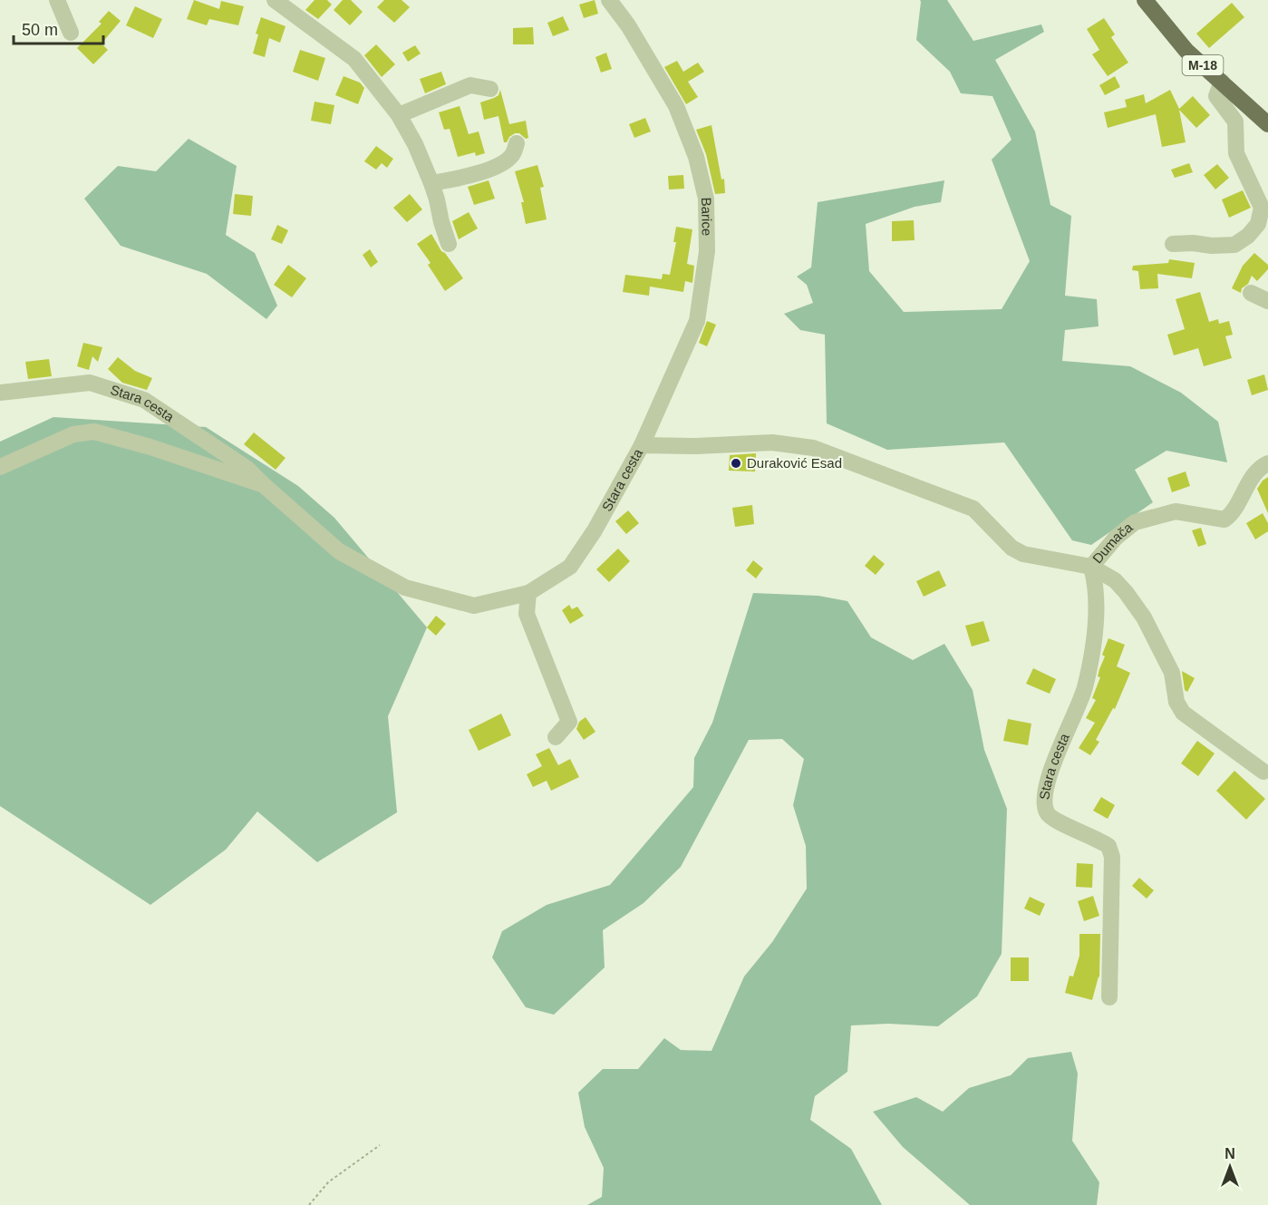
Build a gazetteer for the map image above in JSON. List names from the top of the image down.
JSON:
{
  "streets": {
    "main road": ["M-18"],
    "street": ["Barice", "Stara cesta", "Dumača"]
  },
  "crossings": [
    ["Barice", "Stara cesta"],
    ["Stara cesta", "Dumača"]
  ],
  "places": ["Duraković Esad"],
  "scale_bar": "50 m",
  "north": "top"
}
